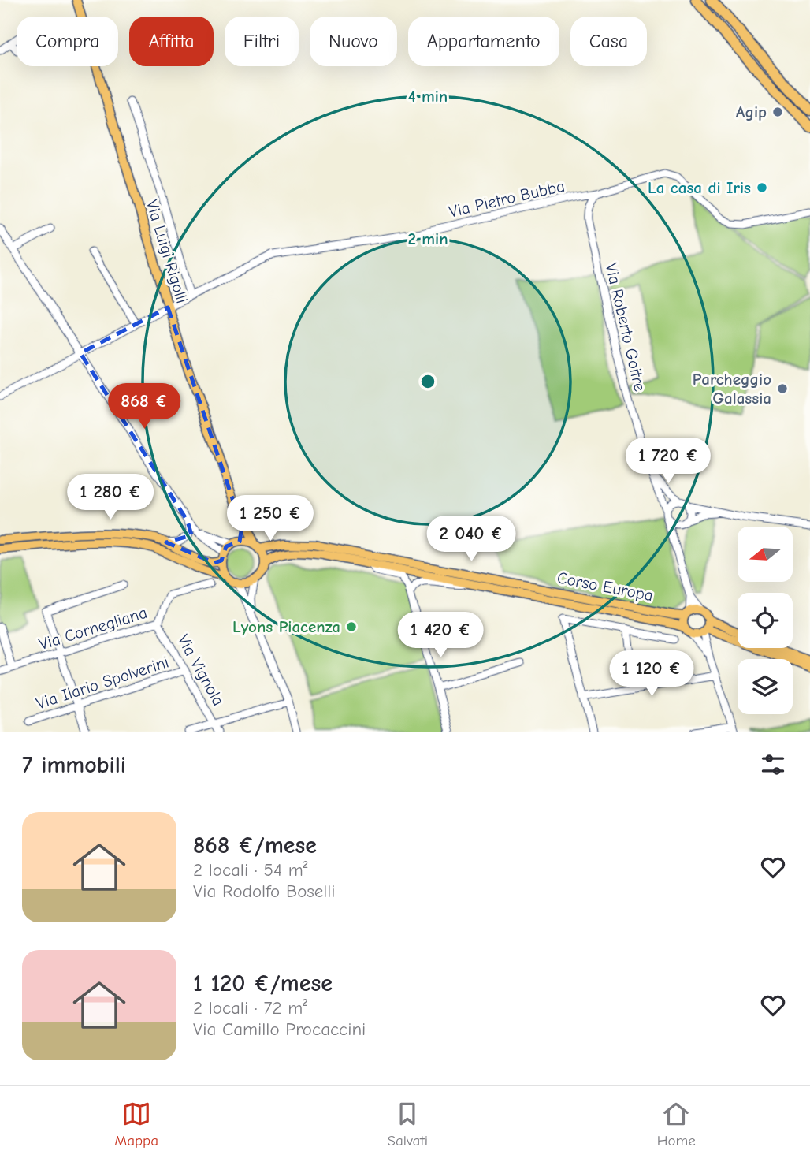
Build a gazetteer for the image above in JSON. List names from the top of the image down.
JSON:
{
  "streets": {
    "main road": ["Via Luigi Rigolli", "Corso Europa"],
    "street": [
      "Via Pietro Bubba",
      "Via Roberto Goitre",
      "Via Cornegliana",
      "Via Vignola",
      "Via Ilario Spolverini"
    ]
  },
  "crossings": [
    ["Via Pietro Bubba", "Via Luigi Rigolli"],
    ["Via Pietro Bubba", "Via Roberto Goitre"],
    ["Via Luigi Rigolli", "Corso Europa"],
    ["Via Roberto Goitre", "Corso Europa"],
    ["Via Cornegliana", "Via Vignola"],
    ["Via Vignola", "Via Ilario Spolverini"]
  ],
  "places": [
    "Agip",
    "La casa di Iris",
    "Parcheggio Galassia",
    "Lyons Piacenza"
  ],
  "north": "left",
  "page": {
    "chip": [
      "Compra",
      "Affitta",
      "Filtri",
      "Nuovo",
      "Appartamento",
      "Casa"
    ],
    "price": [
      "868 €",
      "1 720 €",
      "1 280 €",
      "1 250 €",
      "2 040 €",
      "1 420 €",
      "1 120 €"
    ],
    "heading": "7 immobili",
    "list": [
      {
        "name": "868 €/mese",
        "note": "2 locali · 54 m² · Via Rodolfo Boselli"
      },
      {
        "name": "1 120 €/mese",
        "note": "2 locali · 72 m² · Via Camillo Procaccini"
      }
    ],
    "tabs": ["Mappa", "Salvati", "Home"]
  },
  "rings": ["4 min", "2 min"]
}
